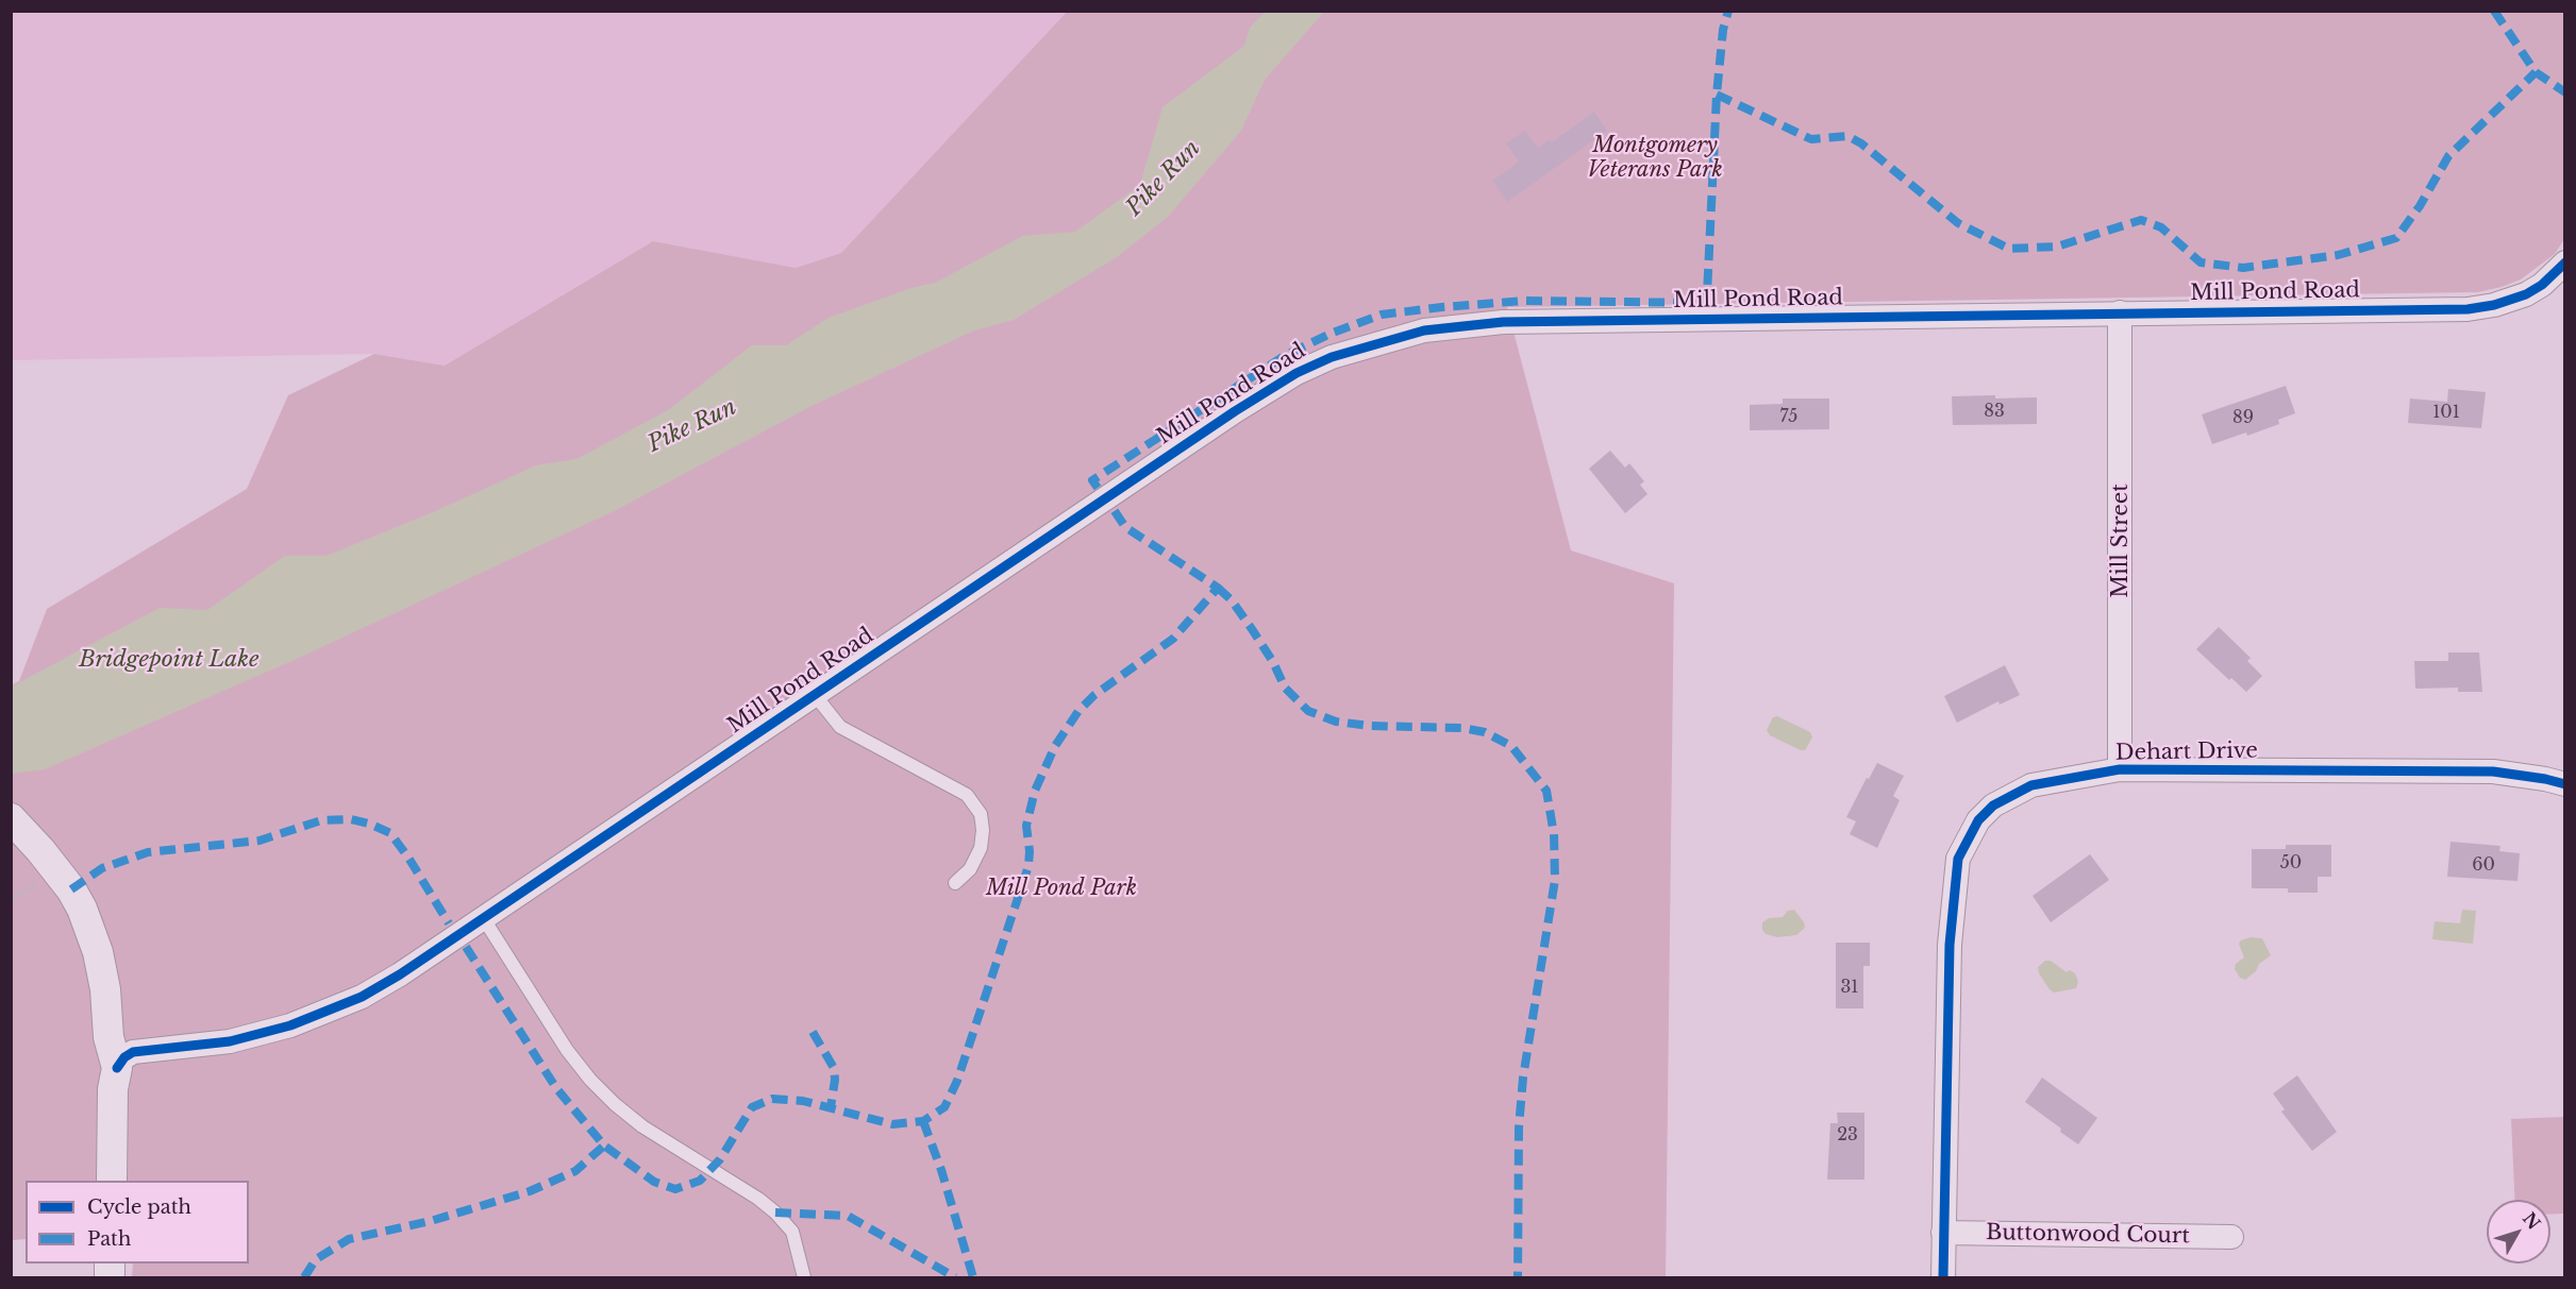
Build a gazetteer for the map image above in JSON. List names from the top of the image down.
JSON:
{
  "streets": {
    "street": [
      "Mill Pond Road",
      "Mill Street",
      "Dehart Drive",
      "Buttonwood Court"
    ]
  },
  "crossings": [
    ["Mill Pond Road", "Mill Street"],
    ["Mill Street", "Dehart Drive"],
    ["Dehart Drive", "Buttonwood Court"]
  ],
  "water": ["Pike Run", "Bridgepoint Lake"],
  "parks": ["Montgomery Veterans Park", "Mill Pond Park"],
  "house_numbers": [
    "83",
    "101",
    "75",
    "89",
    "50",
    "60",
    "31",
    "23"
  ],
  "legend": ["Cycle path", "Path"],
  "north": "top right"
}
